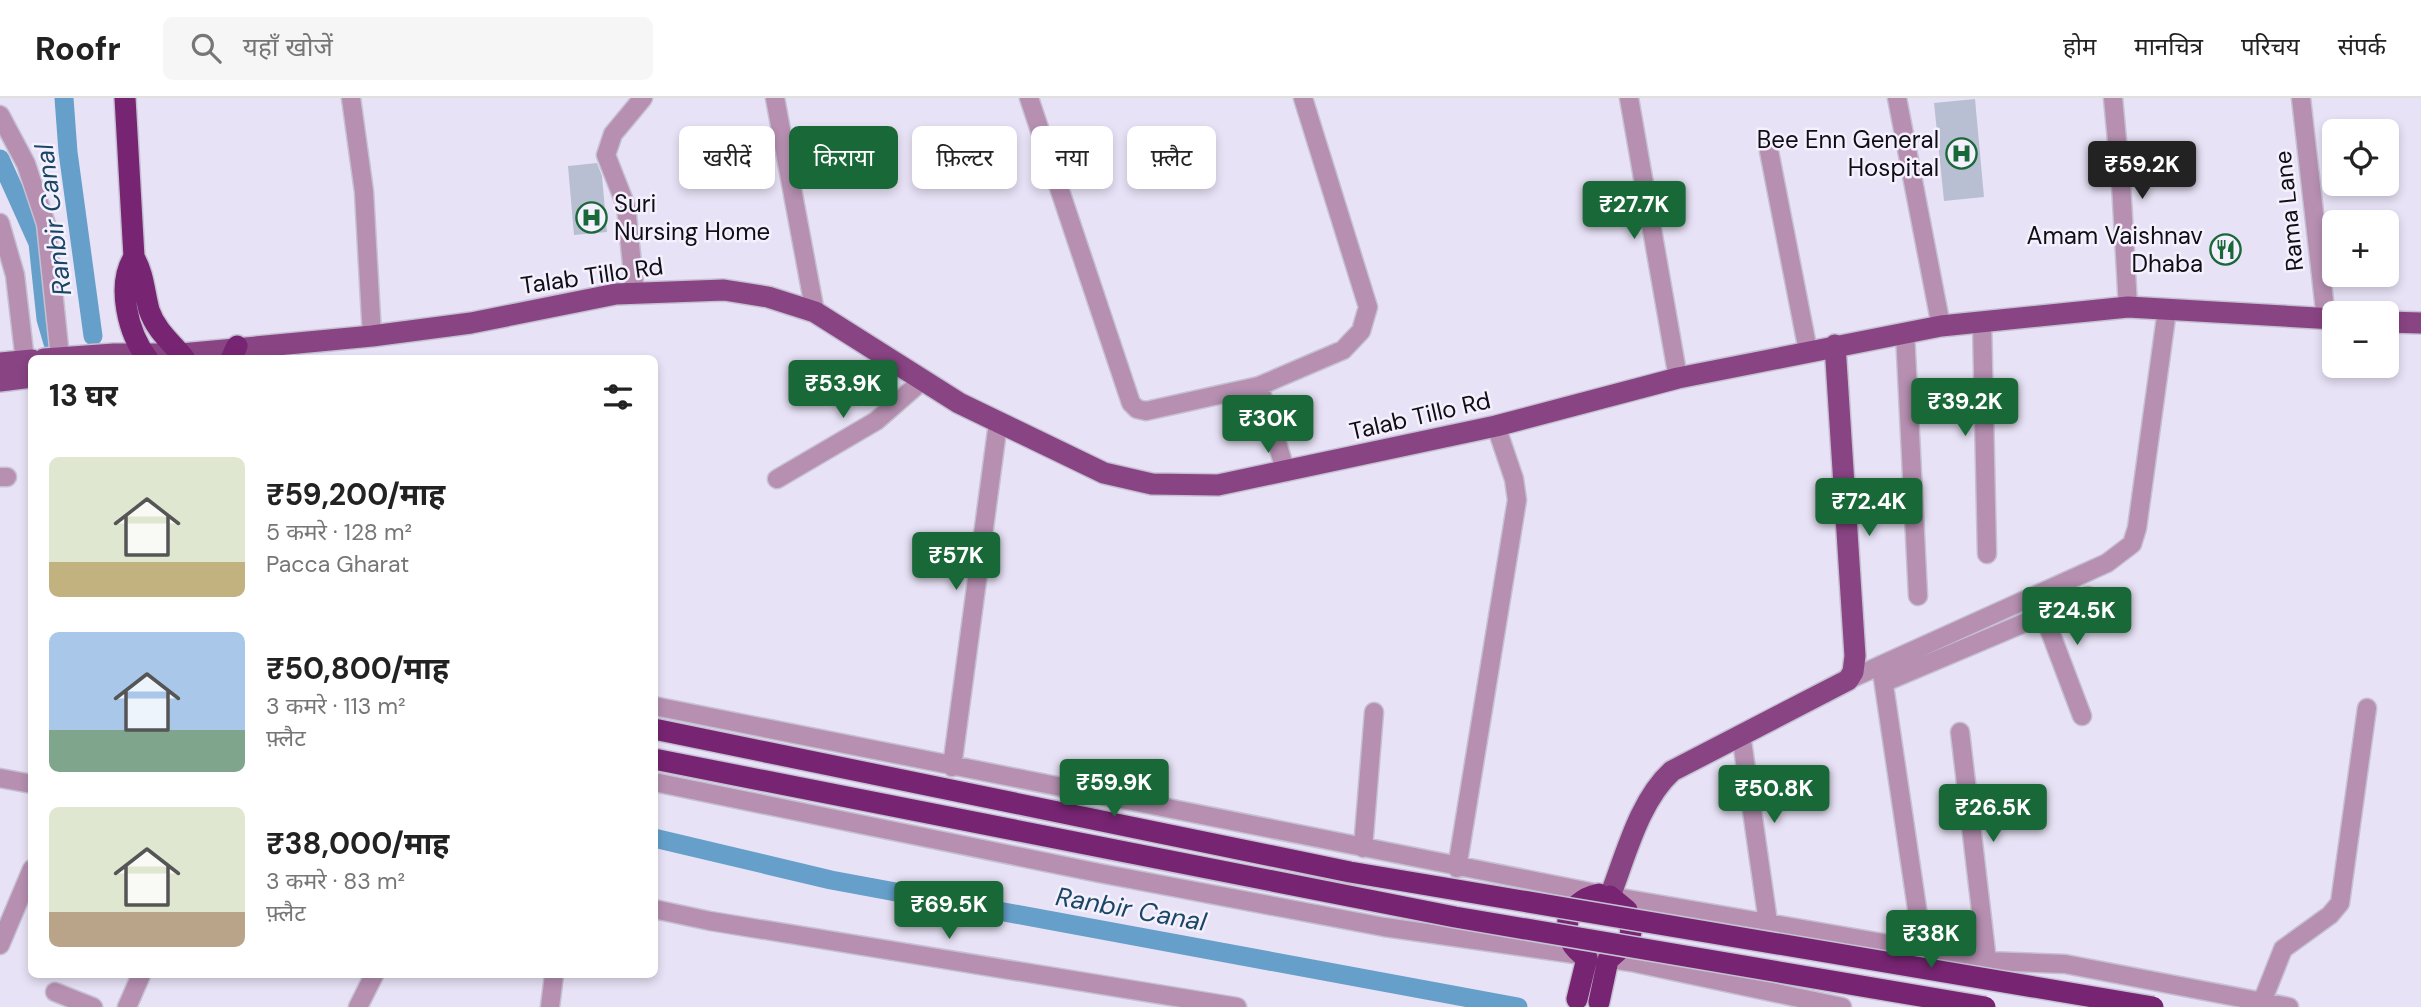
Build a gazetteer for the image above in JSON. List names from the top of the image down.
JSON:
{
  "streets": {
    "main road": ["Talab Tillo Rd"],
    "street": ["Rama Lane"]
  },
  "water": ["Ranbir Canal"],
  "places": {
    "hospital": ["Bee Enn General Hospital", "Suri Nursing Home"],
    "restaurant": ["Amam Vaishnav Dhaba"]
  },
  "page": {
    "header": "Roofr",
    "search": "यहाँ खोजें",
    "nav": [
      "होम",
      "मानचित्र",
      "परिचय",
      "संपर्क"
    ],
    "map_buttons": ["+", "−"],
    "chip": [
      "खरीदें",
      "किराया",
      "फ़िल्टर",
      "नया",
      "फ़्लैट"
    ],
    "price": [
      "₹59.2K",
      "₹27.7K",
      "₹53.9K",
      "₹39.2K",
      "₹30K",
      "₹72.4K",
      "₹57K",
      "₹24.5K",
      "₹59.9K",
      "₹50.8K",
      "₹26.5K",
      "₹69.5K",
      "₹38K"
    ],
    "heading": "13 घर",
    "list": [
      {
        "name": "₹59,200/माह",
        "note": "5 कमरे · 128 m² · Pacca Gharat"
      },
      {
        "name": "₹50,800/माह",
        "note": "3 कमरे · 113 m² · फ़्लैट"
      },
      {
        "name": "₹38,000/माह",
        "note": "3 कमरे · 83 m² · फ़्लैट"
      }
    ]
  }
}
